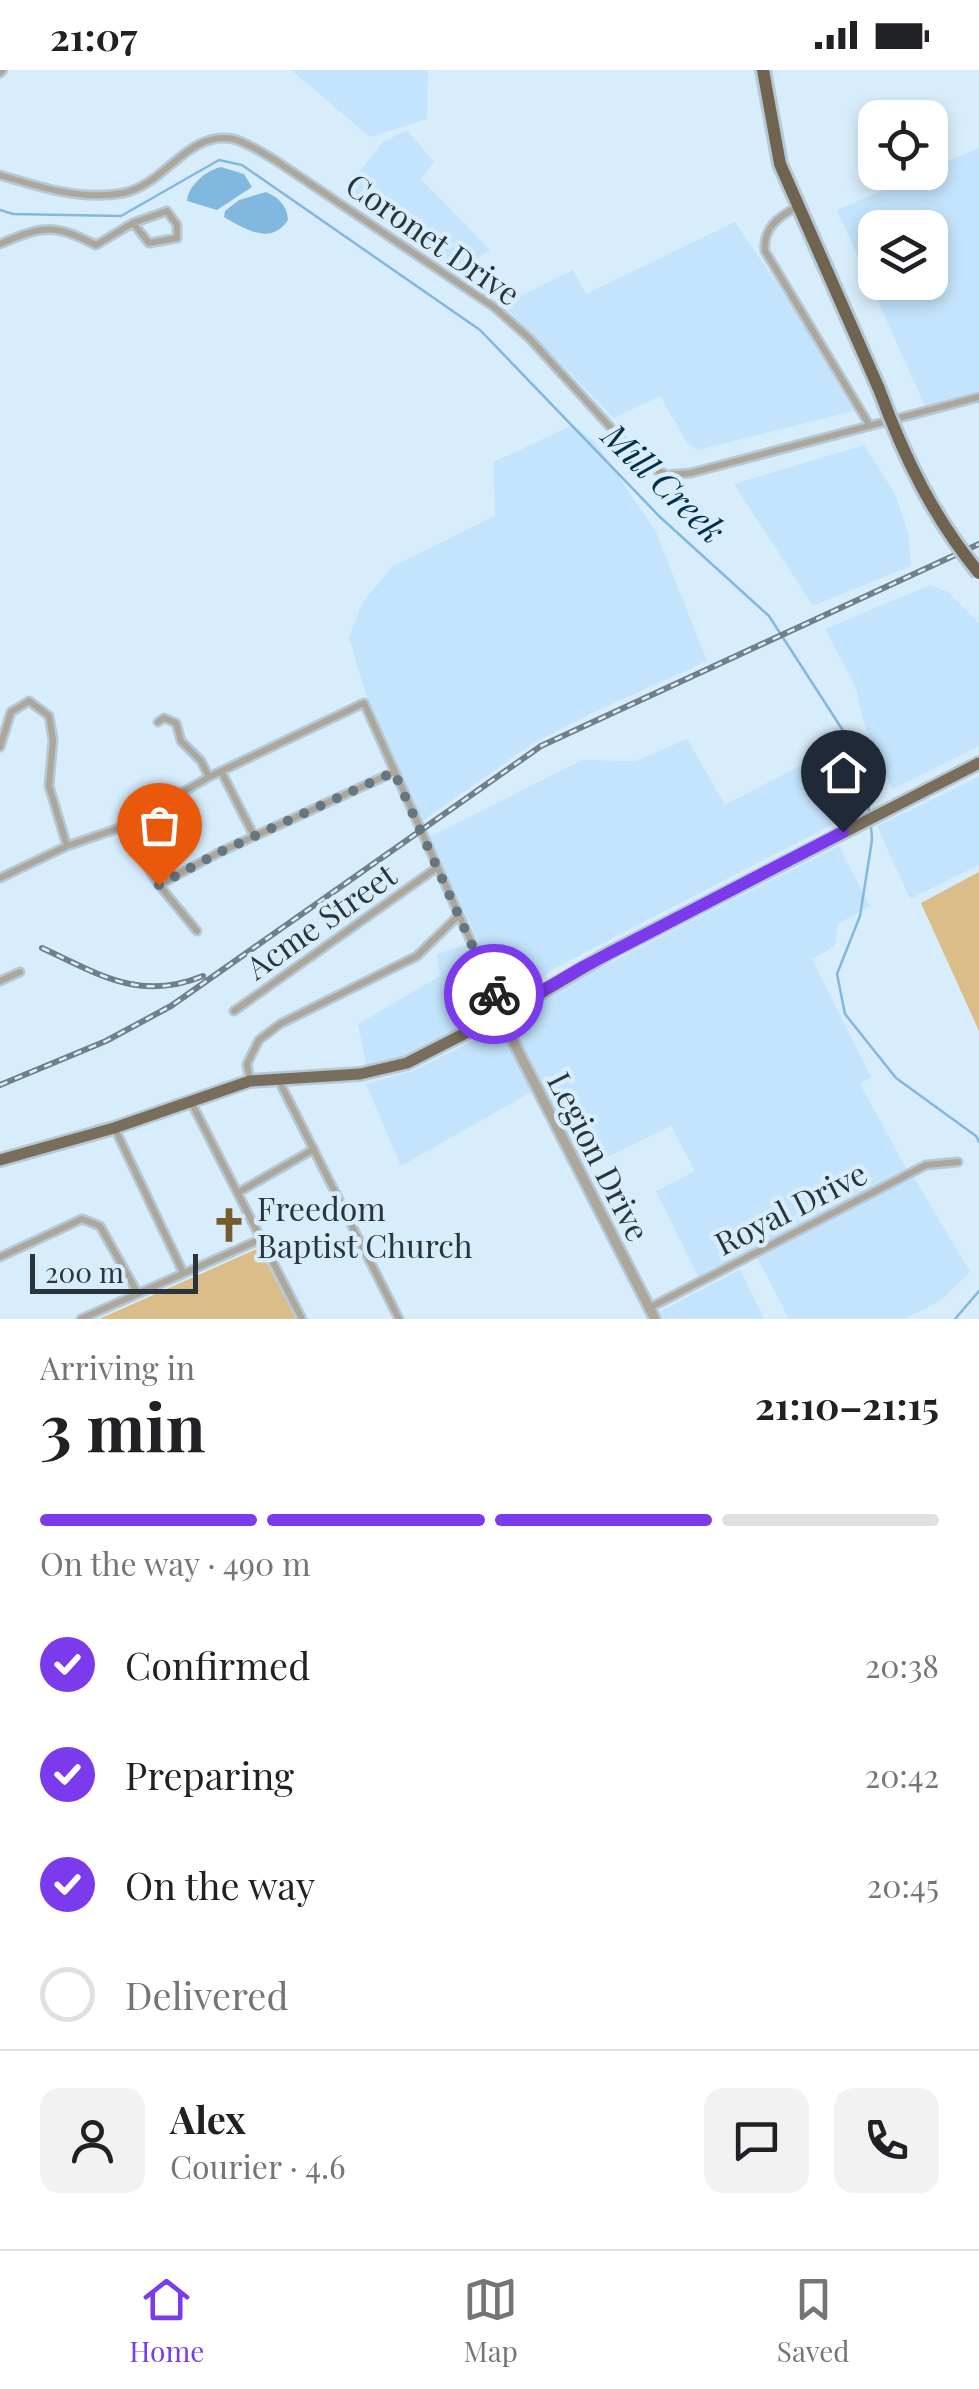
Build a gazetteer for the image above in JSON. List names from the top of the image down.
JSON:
{
  "streets": {
    "street": [
      "Coronet Drive",
      "Acme Street",
      "Legion Drive",
      "Royal Drive"
    ]
  },
  "crossings": [
    ["Legion Drive", "Royal Drive"]
  ],
  "water": ["Mill Creek"],
  "places": {
    "church": ["Freedom Baptist Church"]
  },
  "scale_bar": "200 m",
  "page": {
    "status": "21:07",
    "scale": "200 m",
    "heading": ["3 min", "Arriving in", "21:10–21:15"],
    "panel": ["Alex", "Courier · 4.6"],
    "bar": "On the way · 490 m",
    "list": [
      ["Confirmed", "20:38"],
      ["Preparing", "20:42"],
      ["On the way", "20:45"],
      "Delivered"
    ],
    "tabs": ["Home", "Map", "Saved"]
  }
}
